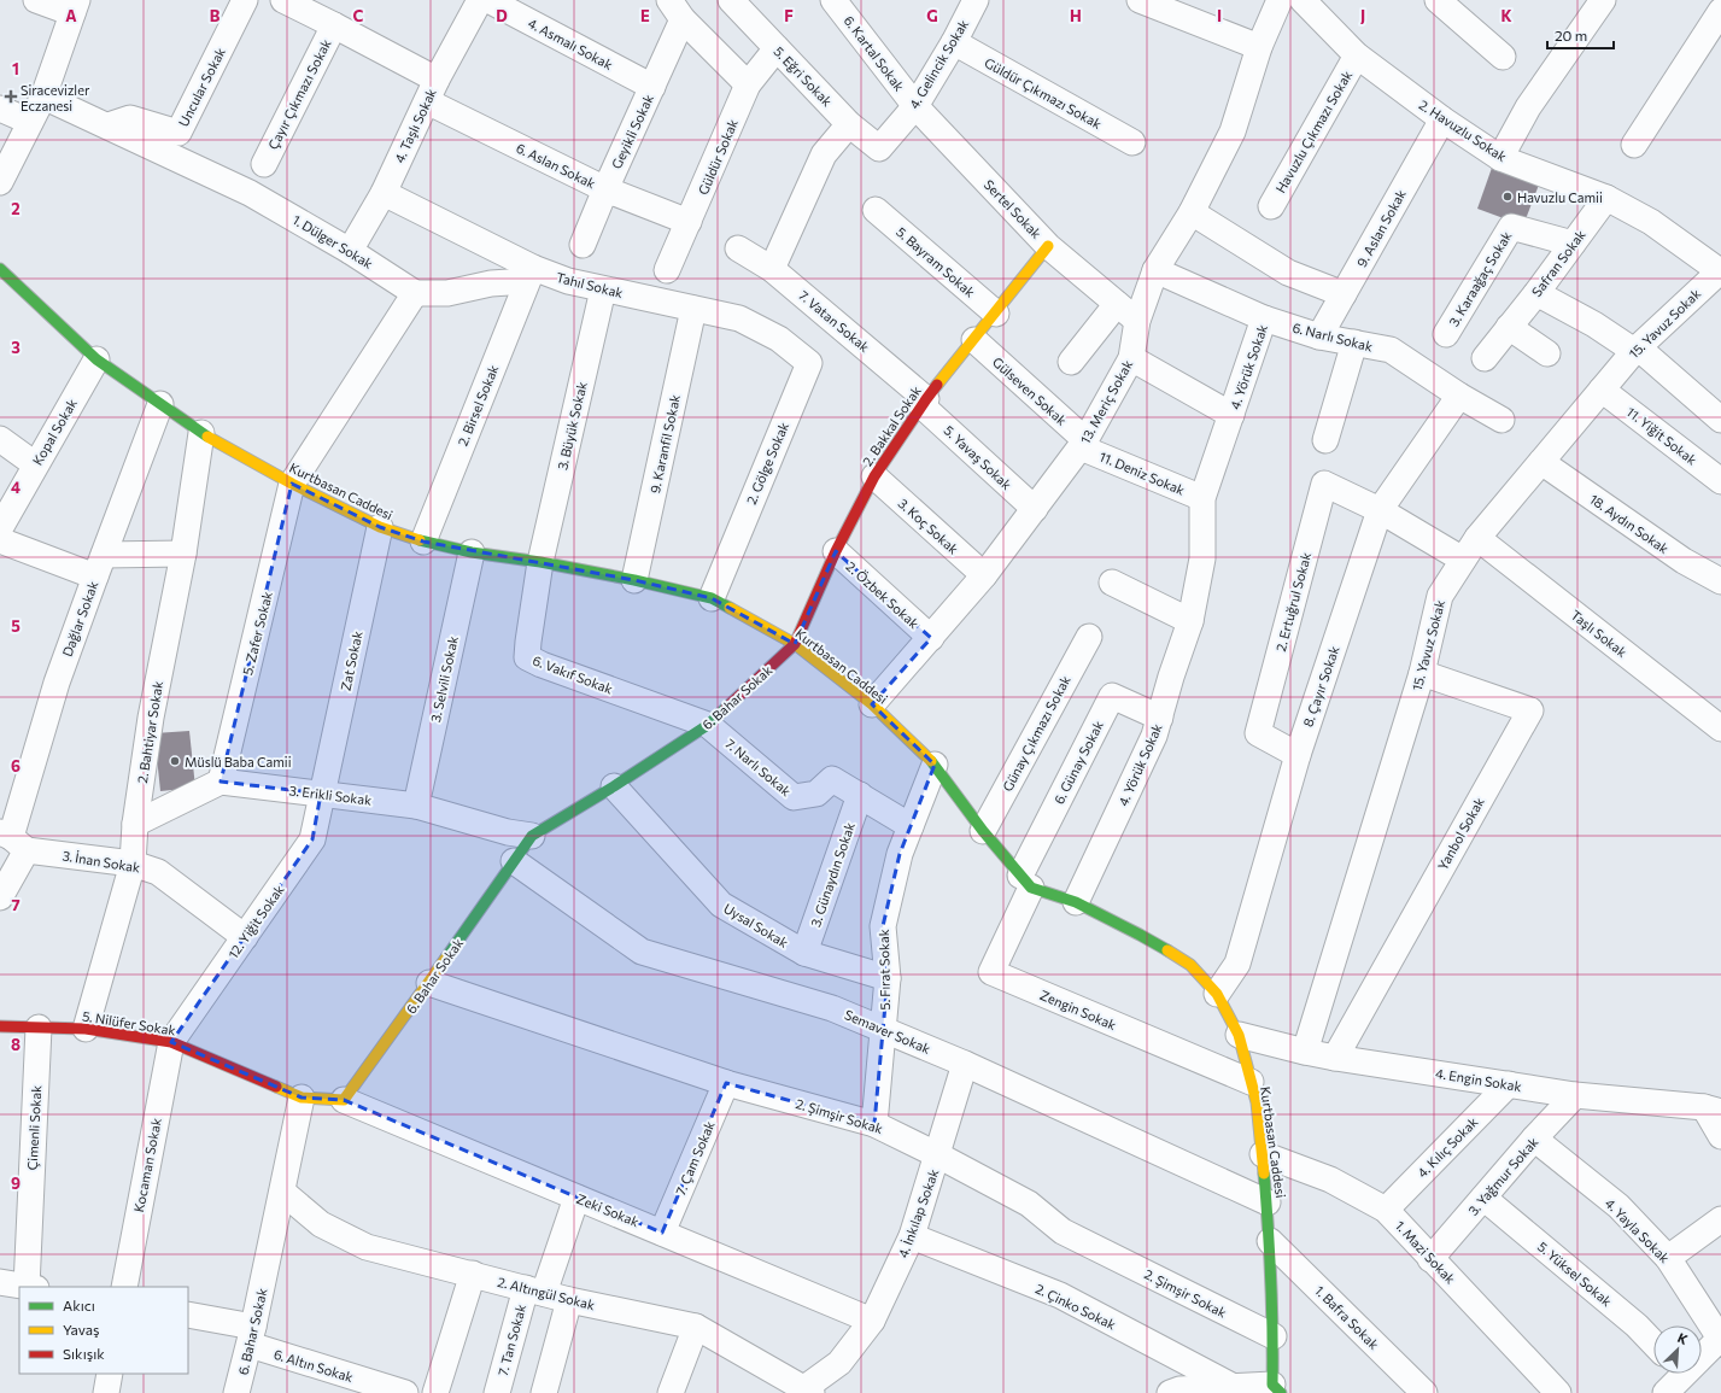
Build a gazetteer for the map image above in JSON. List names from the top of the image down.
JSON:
{
  "streets": {
    "main road": [
      "2. Bakkal Sokak",
      "Kurtbasan Caddesi",
      "6. Bahar Sokak",
      "5. Nilüfer Sokak"
    ],
    "street": [
      "4. Asmalı Sokak",
      "6. Kartal Sokak",
      "4. Gelincik Sokak",
      "5. Eğri Sokak",
      "Uncular Sokak",
      "Güldür Çıkmazı Sokak",
      "Çayır Çıkmazı Sokak",
      "4. Taşlı Sokak",
      "2. Havuzlu Sokak",
      "Geyikli Sokak",
      "Havuzlu Çıkmazı Sokak",
      "Güldür Sokak",
      "6. Aslan Sokak",
      "Sertel Sokak",
      "9. Aslan Sokak",
      "1. Dülger Sokak",
      "5. Bayram Sokak",
      "Safran Sokak",
      "3. Karaağaç Sokak",
      "Tahıl Sokak",
      "7. Vatan Sokak",
      "15. Yavuz Sokak",
      "6. Narlı Sokak",
      "4. Yörük Sokak",
      "Gülseven Sokak",
      "13. Meriç Sokak",
      "2. Birsel Sokak",
      "3. Büyük Sokak",
      "Kopal Sokak",
      "11. Yiğit Sokak",
      "9. Karanfil Sokak",
      "5. Yavaş Sokak",
      "2. Gölge Sokak",
      "11. Deniz Sokak",
      "18. Aydın Sokak",
      "3. Koç Sokak",
      "2. Özbek Sokak",
      "2. Ertuğrul Sokak",
      "Dağlar Sokak",
      "5. Zafer Sokak",
      "Taşlı Sokak",
      "Zat Sokak",
      "6. Vakıf Sokak",
      "3. Selvili Sokak",
      "8. Çayır Sokak",
      "2. Bahtiyar Sokak",
      "Günay Çıkmazı Sokak",
      "6. Günay Sokak",
      "7. Narlı Sokak",
      "3. Erikli Sokak",
      "Yanbol Sokak",
      "3. İnan Sokak",
      "3. Günaydın Sokak",
      "12. Yiğit Sokak",
      "Uysal Sokak",
      "5. Fırat Sokak",
      "Zengin Sokak",
      "Semaver Sokak",
      "4. Engin Sokak",
      "2. Şimşir Sokak",
      "Çimenli Sokak",
      "4. Kılıç Sokak",
      "7. Çam Sokak",
      "Kocaman Sokak",
      "3. Yağmur Sokak",
      "Zeki Sokak",
      "4. İnkılap Sokak",
      "4. Yayla Sokak",
      "1. Mazi Sokak",
      "5. Yüksel Sokak",
      "2. Altıngül Sokak",
      "2. Çinko Sokak",
      "1. Bafra Sokak",
      "7. Tan Sokak",
      "6. Altın Sokak"
    ]
  },
  "crossings": [
    ["4. Asmalı Sokak", "Geyikli Sokak"],
    ["6. Kartal Sokak", "4. Gelincik Sokak"],
    ["6. Kartal Sokak", "Sertel Sokak"],
    ["4. Gelincik Sokak", "5. Eğri Sokak"],
    ["4. Gelincik Sokak", "Güldür Çıkmazı Sokak"],
    ["4. Gelincik Sokak", "Sertel Sokak"],
    ["5. Eğri Sokak", "Güldür Sokak"],
    ["Uncular Sokak", "1. Dülger Sokak"],
    ["Çayır Çıkmazı Sokak", "6. Aslan Sokak"],
    ["4. Taşlı Sokak", "6. Aslan Sokak"],
    ["4. Taşlı Sokak", "1. Dülger Sokak"],
    ["4. Taşlı Sokak", "Tahıl Sokak"],
    ["2. Havuzlu Sokak", "Havuzlu Çıkmazı Sokak"],
    ["2. Havuzlu Sokak", "9. Aslan Sokak"],
    ["2. Havuzlu Sokak", "Safran Sokak"],
    ["2. Havuzlu Sokak", "15. Yavuz Sokak"],
    ["Geyikli Sokak", "6. Aslan Sokak"],
    ["Güldür Sokak", "6. Aslan Sokak"],
    ["Sertel Sokak", "13. Meriç Sokak"],
    ["Sertel Sokak", "2. Bakkal Sokak"],
    ["9. Aslan Sokak", "6. Narlı Sokak"],
    ["5. Bayram Sokak", "2. Bakkal Sokak"],
    ["Safran Sokak", "3. Karaağaç Sokak"],
    ["Tahıl Sokak", "2. Birsel Sokak"],
    ["Tahıl Sokak", "3. Büyük Sokak"],
    ["Tahıl Sokak", "9. Karanfil Sokak"],
    ["Tahıl Sokak", "2. Gölge Sokak"],
    ["7. Vatan Sokak", "2. Bakkal Sokak"],
    ["7. Vatan Sokak", "5. Yavaş Sokak"],
    ["15. Yavuz Sokak", "11. Yiğit Sokak"],
    ["15. Yavuz Sokak", "18. Aydın Sokak"],
    ["15. Yavuz Sokak", "Taşlı Sokak"],
    ["15. Yavuz Sokak", "Yanbol Sokak"],
    ["15. Yavuz Sokak", "4. Engin Sokak"],
    ["6. Narlı Sokak", "4. Yörük Sokak"],
    ["6. Narlı Sokak", "13. Meriç Sokak"],
    ["6. Narlı Sokak", "8. Çayır Sokak"],
    ["4. Yörük Sokak", "13. Meriç Sokak"],
    ["4. Yörük Sokak", "11. Deniz Sokak"],
    ["4. Yörük Sokak", "Kurtbasan Caddesi"],
    ["4. Yörük Sokak", "6. Günay Sokak"],
    ["Gülseven Sokak", "13. Meriç Sokak"],
    ["Gülseven Sokak", "2. Bakkal Sokak"],
    ["Gülseven Sokak", "11. Deniz Sokak"],
    ["13. Meriç Sokak", "5. Yavaş Sokak"],
    ["13. Meriç Sokak", "11. Deniz Sokak"],
    ["13. Meriç Sokak", "Kurtbasan Caddesi"],
    ["13. Meriç Sokak", "3. Koç Sokak"],
    ["13. Meriç Sokak", "2. Özbek Sokak"],
    ["2. Birsel Sokak", "Kurtbasan Caddesi"],
    ["3. Büyük Sokak", "Kurtbasan Caddesi"],
    ["3. Büyük Sokak", "6. Vakıf Sokak"],
    ["2. Bakkal Sokak", "5. Yavaş Sokak"],
    ["2. Bakkal Sokak", "Kurtbasan Caddesi"],
    ["2. Bakkal Sokak", "3. Koç Sokak"],
    ["2. Bakkal Sokak", "2. Özbek Sokak"],
    ["2. Bakkal Sokak", "6. Bahar Sokak"],
    ["Kopal Sokak", "Kurtbasan Caddesi"],
    ["9. Karanfil Sokak", "Kurtbasan Caddesi"],
    ["2. Gölge Sokak", "Kurtbasan Caddesi"],
    ["Kurtbasan Caddesi", "Dağlar Sokak"],
    ["Kurtbasan Caddesi", "5. Zafer Sokak"],
    ["Kurtbasan Caddesi", "Zat Sokak"],
    ["Kurtbasan Caddesi", "6. Vakıf Sokak"],
    ["Kurtbasan Caddesi", "3. Selvili Sokak"],
    ["Kurtbasan Caddesi", "8. Çayır Sokak"],
    ["Kurtbasan Caddesi", "6. Bahar Sokak"],
    ["Kurtbasan Caddesi", "2. Bahtiyar Sokak"],
    ["Kurtbasan Caddesi", "Günay Çıkmazı Sokak"],
    ["Kurtbasan Caddesi", "6. Günay Sokak"],
    ["Kurtbasan Caddesi", "5. Fırat Sokak"],
    ["Kurtbasan Caddesi", "Zengin Sokak"],
    ["Kurtbasan Caddesi", "Semaver Sokak"],
    ["Kurtbasan Caddesi", "4. Engin Sokak"],
    ["Kurtbasan Caddesi", "2. Şimşir Sokak"],
    ["Kurtbasan Caddesi", "1. Mazi Sokak"],
    ["Kurtbasan Caddesi", "1. Bafra Sokak"],
    ["2. Ertuğrul Sokak", "8. Çayır Sokak"],
    ["Dağlar Sokak", "3. İnan Sokak"],
    ["5. Zafer Sokak", "3. Erikli Sokak"],
    ["Zat Sokak", "3. Erikli Sokak"],
    ["Zat Sokak", "12. Yiğit Sokak"],
    ["6. Vakıf Sokak", "6. Bahar Sokak"],
    ["6. Vakıf Sokak", "7. Narlı Sokak"],
    ["3. Selvili Sokak", "3. Erikli Sokak"],
    ["6. Bahar Sokak", "7. Narlı Sokak"],
    ["6. Bahar Sokak", "3. Erikli Sokak"],
    ["6. Bahar Sokak", "Uysal Sokak"],
    ["6. Bahar Sokak", "5. Nilüfer Sokak"],
    ["6. Bahar Sokak", "Semaver Sokak"],
    ["6. Bahar Sokak", "2. Şimşir Sokak"],
    ["6. Bahar Sokak", "Zeki Sokak"],
    ["6. Bahar Sokak", "2. Altıngül Sokak"],
    ["6. Bahar Sokak", "6. Altın Sokak"],
    ["2. Bahtiyar Sokak", "3. İnan Sokak"],
    ["2. Bahtiyar Sokak", "5. Nilüfer Sokak"],
    ["6. Günay Sokak", "Zengin Sokak"],
    ["7. Narlı Sokak", "3. Günaydın Sokak"],
    ["7. Narlı Sokak", "5. Fırat Sokak"],
    ["3. Erikli Sokak", "12. Yiğit Sokak"],
    ["Yanbol Sokak", "4. Engin Sokak"],
    ["3. İnan Sokak", "12. Yiğit Sokak"],
    ["3. Günaydın Sokak", "Uysal Sokak"],
    ["12. Yiğit Sokak", "5. Nilüfer Sokak"],
    ["12. Yiğit Sokak", "Kocaman Sokak"],
    ["Uysal Sokak", "5. Fırat Sokak"],
    ["5. Fırat Sokak", "Semaver Sokak"],
    ["5. Fırat Sokak", "2. Şimşir Sokak"],
    ["5. Nilüfer Sokak", "Çimenli Sokak"],
    ["5. Nilüfer Sokak", "Kocaman Sokak"],
    ["Semaver Sokak", "4. İnkılap Sokak"],
    ["4. Engin Sokak", "4. Kılıç Sokak"],
    ["4. Engin Sokak", "3. Yağmur Sokak"],
    ["2. Şimşir Sokak", "7. Çam Sokak"],
    ["2. Şimşir Sokak", "4. İnkılap Sokak"],
    ["4. Kılıç Sokak", "1. Mazi Sokak"],
    ["7. Çam Sokak", "Zeki Sokak"],
    ["3. Yağmur Sokak", "4. Yayla Sokak"],
    ["3. Yağmur Sokak", "1. Mazi Sokak"],
    ["3. Yağmur Sokak", "5. Yüksel Sokak"],
    ["Zeki Sokak", "4. İnkılap Sokak"],
    ["Zeki Sokak", "7. Tan Sokak"],
    ["4. İnkılap Sokak", "2. Altıngül Sokak"],
    ["4. İnkılap Sokak", "2. Çinko Sokak"],
    ["2. Altıngül Sokak", "7. Tan Sokak"]
  ],
  "places": {
    "health": ["Siracevizler Eczanesi"],
    "other": ["Havuzlu Camii", "Müslü Baba Camii"]
  },
  "legend": ["Akıcı", "Yavaş", "Sıkışık"],
  "scale_bar": "20 m",
  "north": "top right",
  "grid": {
    "columns": [
      "A",
      "B",
      "C",
      "D",
      "E",
      "F",
      "G",
      "H",
      "I",
      "J",
      "K"
    ],
    "rows": [
      "1",
      "2",
      "3",
      "4",
      "5",
      "6",
      "7",
      "8",
      "9"
    ]
  }
}
